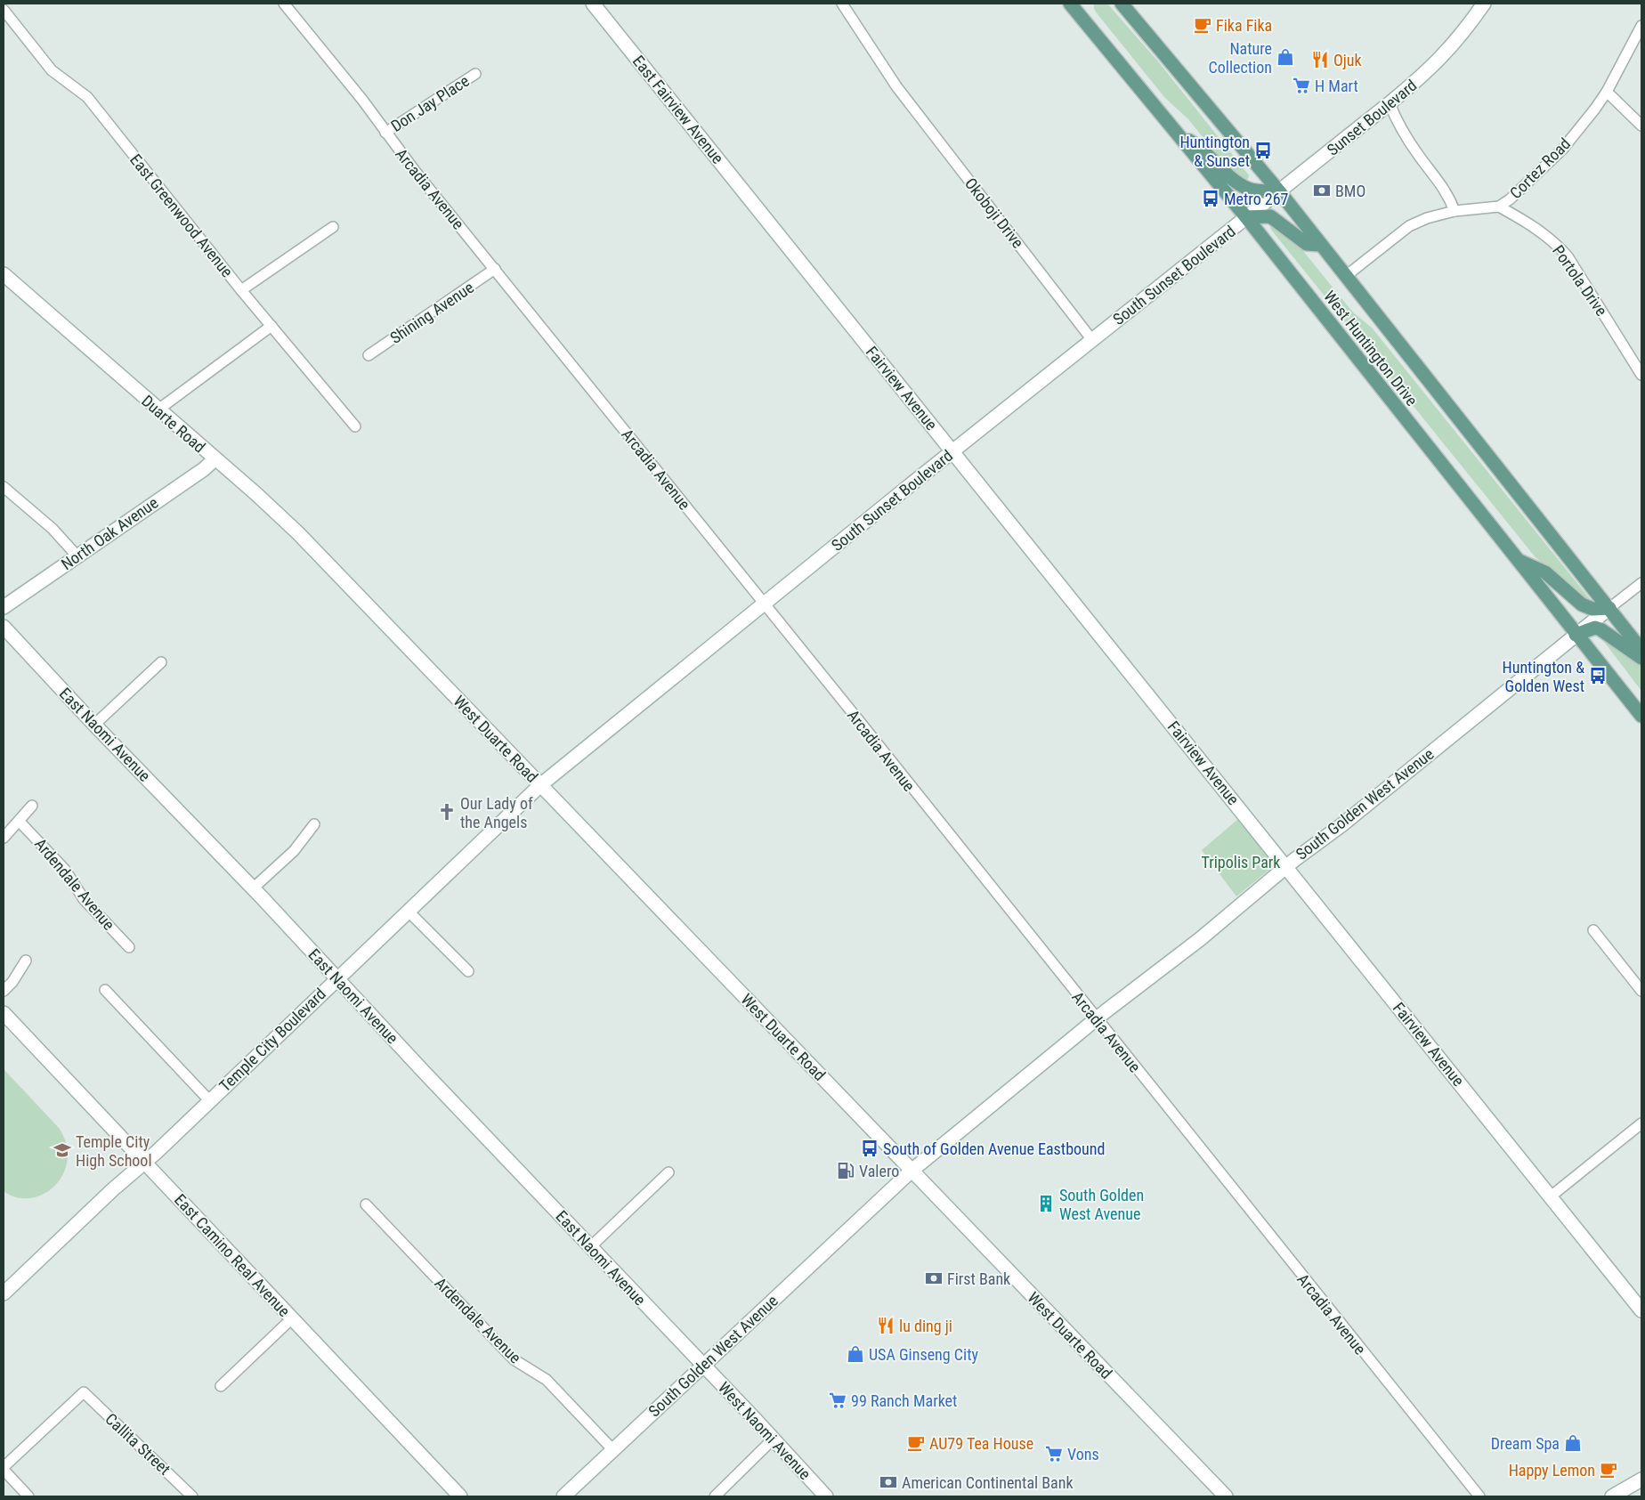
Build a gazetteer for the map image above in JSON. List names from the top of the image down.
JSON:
{
  "streets": {
    "main road": ["West Huntington Drive"],
    "street": [
      "Don Jay Place",
      "East Fairview Avenue",
      "Sunset Boulevard",
      "Cortez Road",
      "Arcadia Avenue",
      "Okoboji Drive",
      "East Greenwood Avenue",
      "South Sunset Boulevard",
      "Portola Drive",
      "Shining Avenue",
      "Fairview Avenue",
      "Duarte Road",
      "North Oak Avenue",
      "East Naomi Avenue",
      "West Duarte Road",
      "South Golden West Avenue",
      "Ardendale Avenue",
      "Temple City Boulevard",
      "East Camino Real Avenue",
      "West Naomi Avenue",
      "Callita Street"
    ]
  },
  "crossings": [
    ["Don Jay Place", "Arcadia Avenue"],
    ["East Fairview Avenue", "Fairview Avenue"],
    ["Sunset Boulevard", "South Sunset Boulevard"],
    ["Sunset Boulevard", "West Huntington Drive"],
    ["Cortez Road", "Portola Drive"],
    ["Cortez Road", "West Huntington Drive"],
    ["Arcadia Avenue", "South Sunset Boulevard"],
    ["Arcadia Avenue", "Shining Avenue"],
    ["Arcadia Avenue", "South Golden West Avenue"],
    ["Okoboji Drive", "South Sunset Boulevard"],
    ["South Sunset Boulevard", "West Huntington Drive"],
    ["South Sunset Boulevard", "Fairview Avenue"],
    ["South Sunset Boulevard", "West Duarte Road"],
    ["South Sunset Boulevard", "Temple City Boulevard"],
    ["West Huntington Drive", "South Golden West Avenue"],
    ["Fairview Avenue", "South Golden West Avenue"],
    ["Duarte Road", "North Oak Avenue"],
    ["Duarte Road", "West Duarte Road"],
    ["East Naomi Avenue", "South Golden West Avenue"],
    ["East Naomi Avenue", "Temple City Boulevard"],
    ["East Naomi Avenue", "West Naomi Avenue"],
    ["West Duarte Road", "South Golden West Avenue"],
    ["West Duarte Road", "Temple City Boulevard"],
    ["South Golden West Avenue", "Ardendale Avenue"],
    ["South Golden West Avenue", "West Naomi Avenue"],
    ["Temple City Boulevard", "East Camino Real Avenue"]
  ],
  "parks": ["Tripolis Park"],
  "places": {
    "cafe": ["Fika Fika", "AU79 Tea House", "Happy Lemon"],
    "shop": ["Nature Collection", "USA Ginseng City", "Dream Spa"],
    "restaurant": ["Ojuk", "lu ding ji"],
    "supermarket": ["H Mart", "99 Ranch Market", "Vons"],
    "bus stop": [
      "Huntington & Sunset",
      "Metro 267",
      "Huntington & Golden West",
      "South of Golden Avenue Eastbound"
    ],
    "bank": ["BMO", "First Bank", "American Continental Bank"],
    "church": ["Our Lady of the Angels"],
    "school or university": ["Temple City High School"],
    "fuel station": ["Valero"],
    "building": ["South Golden West Avenue"]
  }
}
